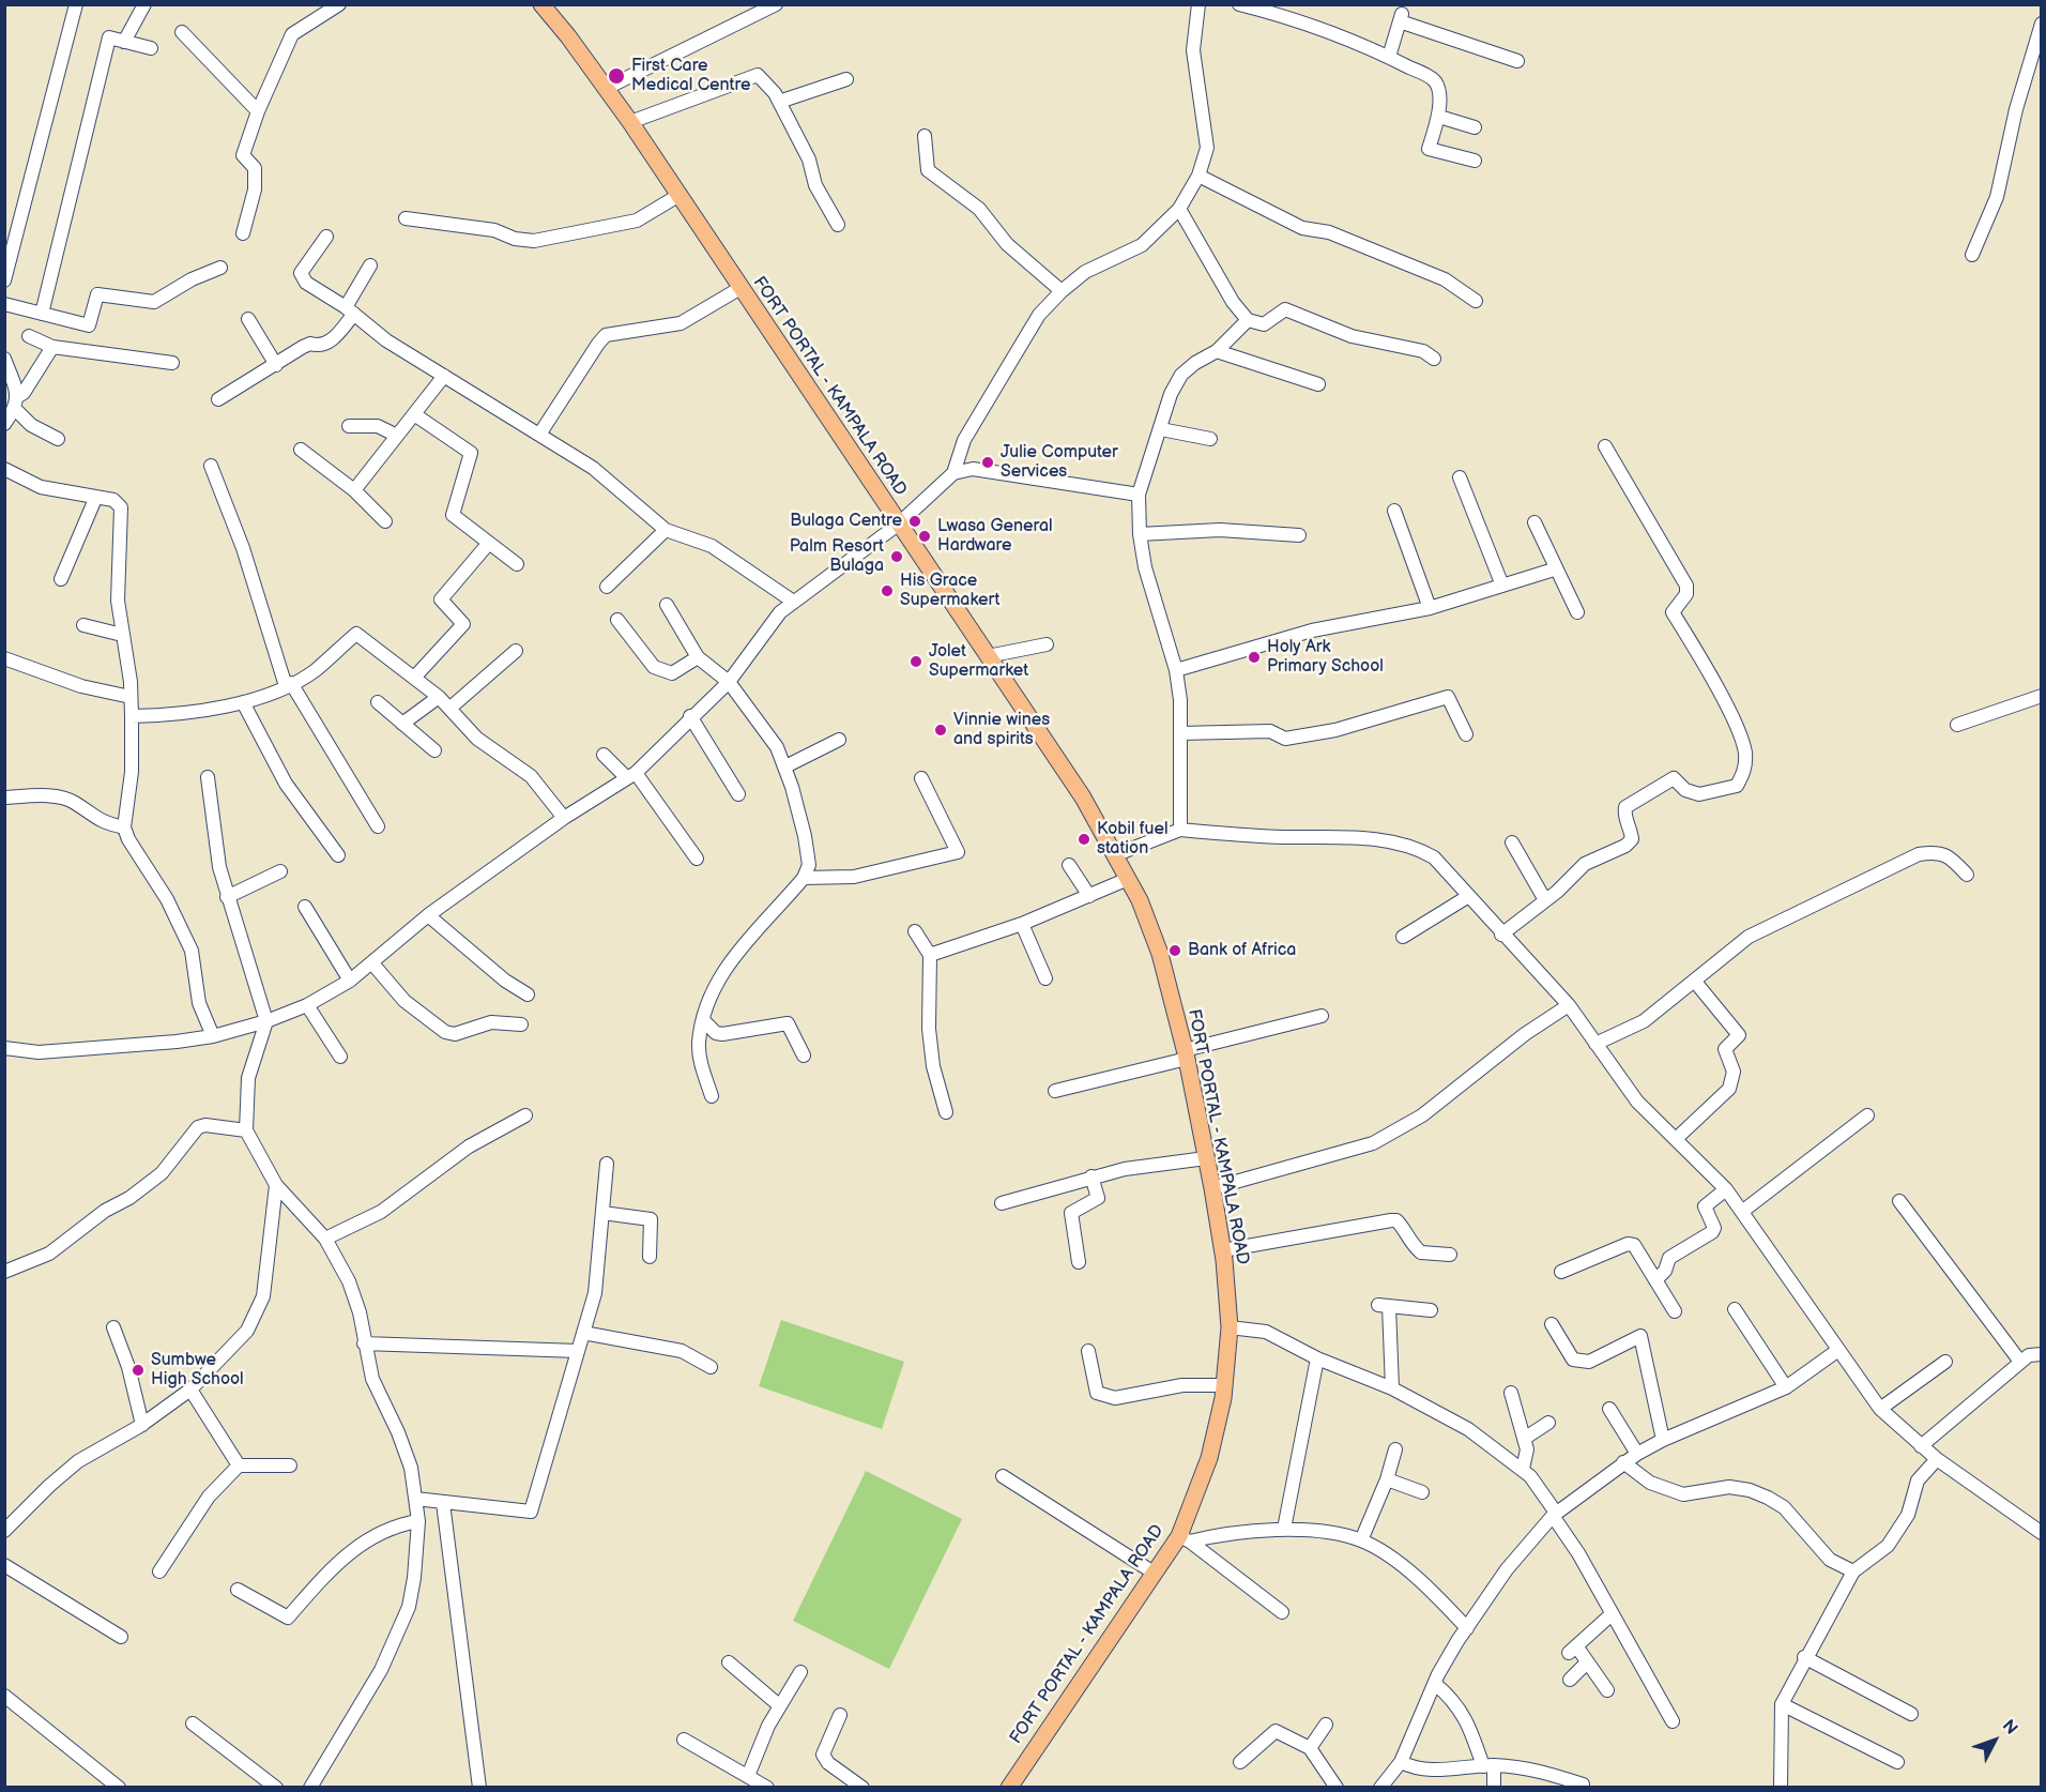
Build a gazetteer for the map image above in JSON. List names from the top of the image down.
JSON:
{
  "streets": {
    "main road": ["FORT PORTAL - KAMPALA ROAD"]
  },
  "places": [
    "First Care Medical Centre",
    "Julie Computer Services",
    "Bulaga Centre",
    "Lwasa General Hardware",
    "Palm Resort Bulaga",
    "His Grace Supermakert",
    "Holy Ark Primary School",
    "Jolet Supermarket",
    "Vinnie wines and spirits",
    "Kobil fuel station",
    "Bank of Africa",
    "Sumbwe High School"
  ],
  "north": "top right"
}
